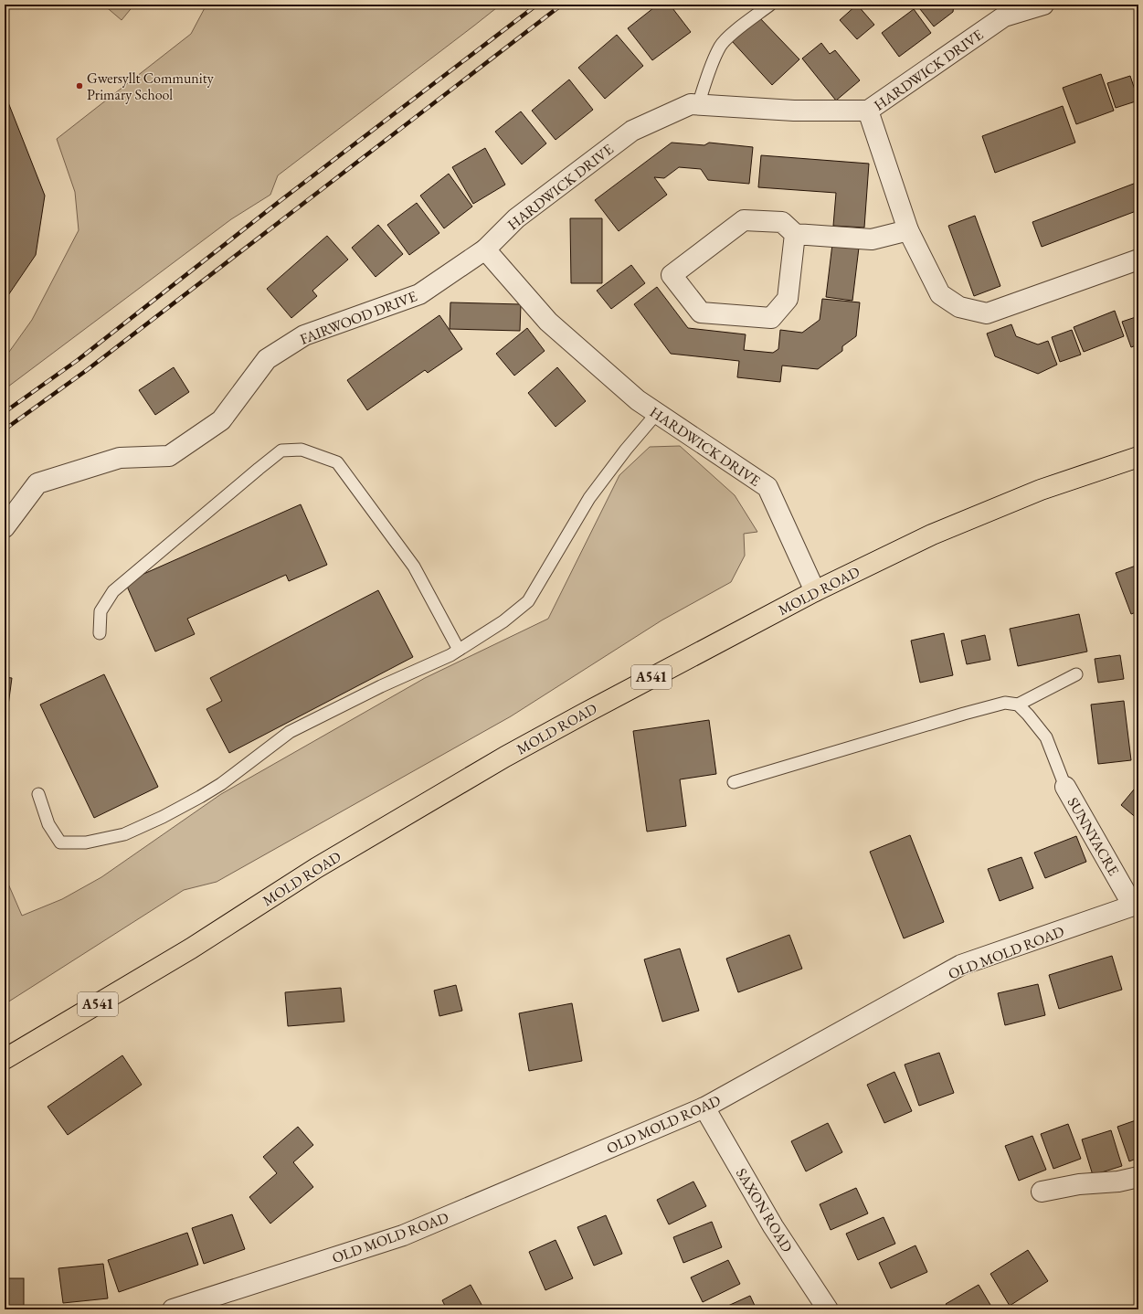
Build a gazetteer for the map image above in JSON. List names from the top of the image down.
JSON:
{
  "streets": {
    "main road": ["MOLD ROAD", "A541"],
    "street": [
      "HARDWICK DRIVE",
      "FAIRWOOD DRIVE",
      "SUNNYACRE",
      "OLD MOLD ROAD",
      "SAXON ROAD"
    ]
  },
  "crossings": [
    ["HARDWICK DRIVE", "FAIRWOOD DRIVE"],
    ["HARDWICK DRIVE", "MOLD ROAD"],
    ["SUNNYACRE", "OLD MOLD ROAD"],
    ["OLD MOLD ROAD", "SAXON ROAD"]
  ],
  "places": ["Gwersyllt Community Primary School"]
}
